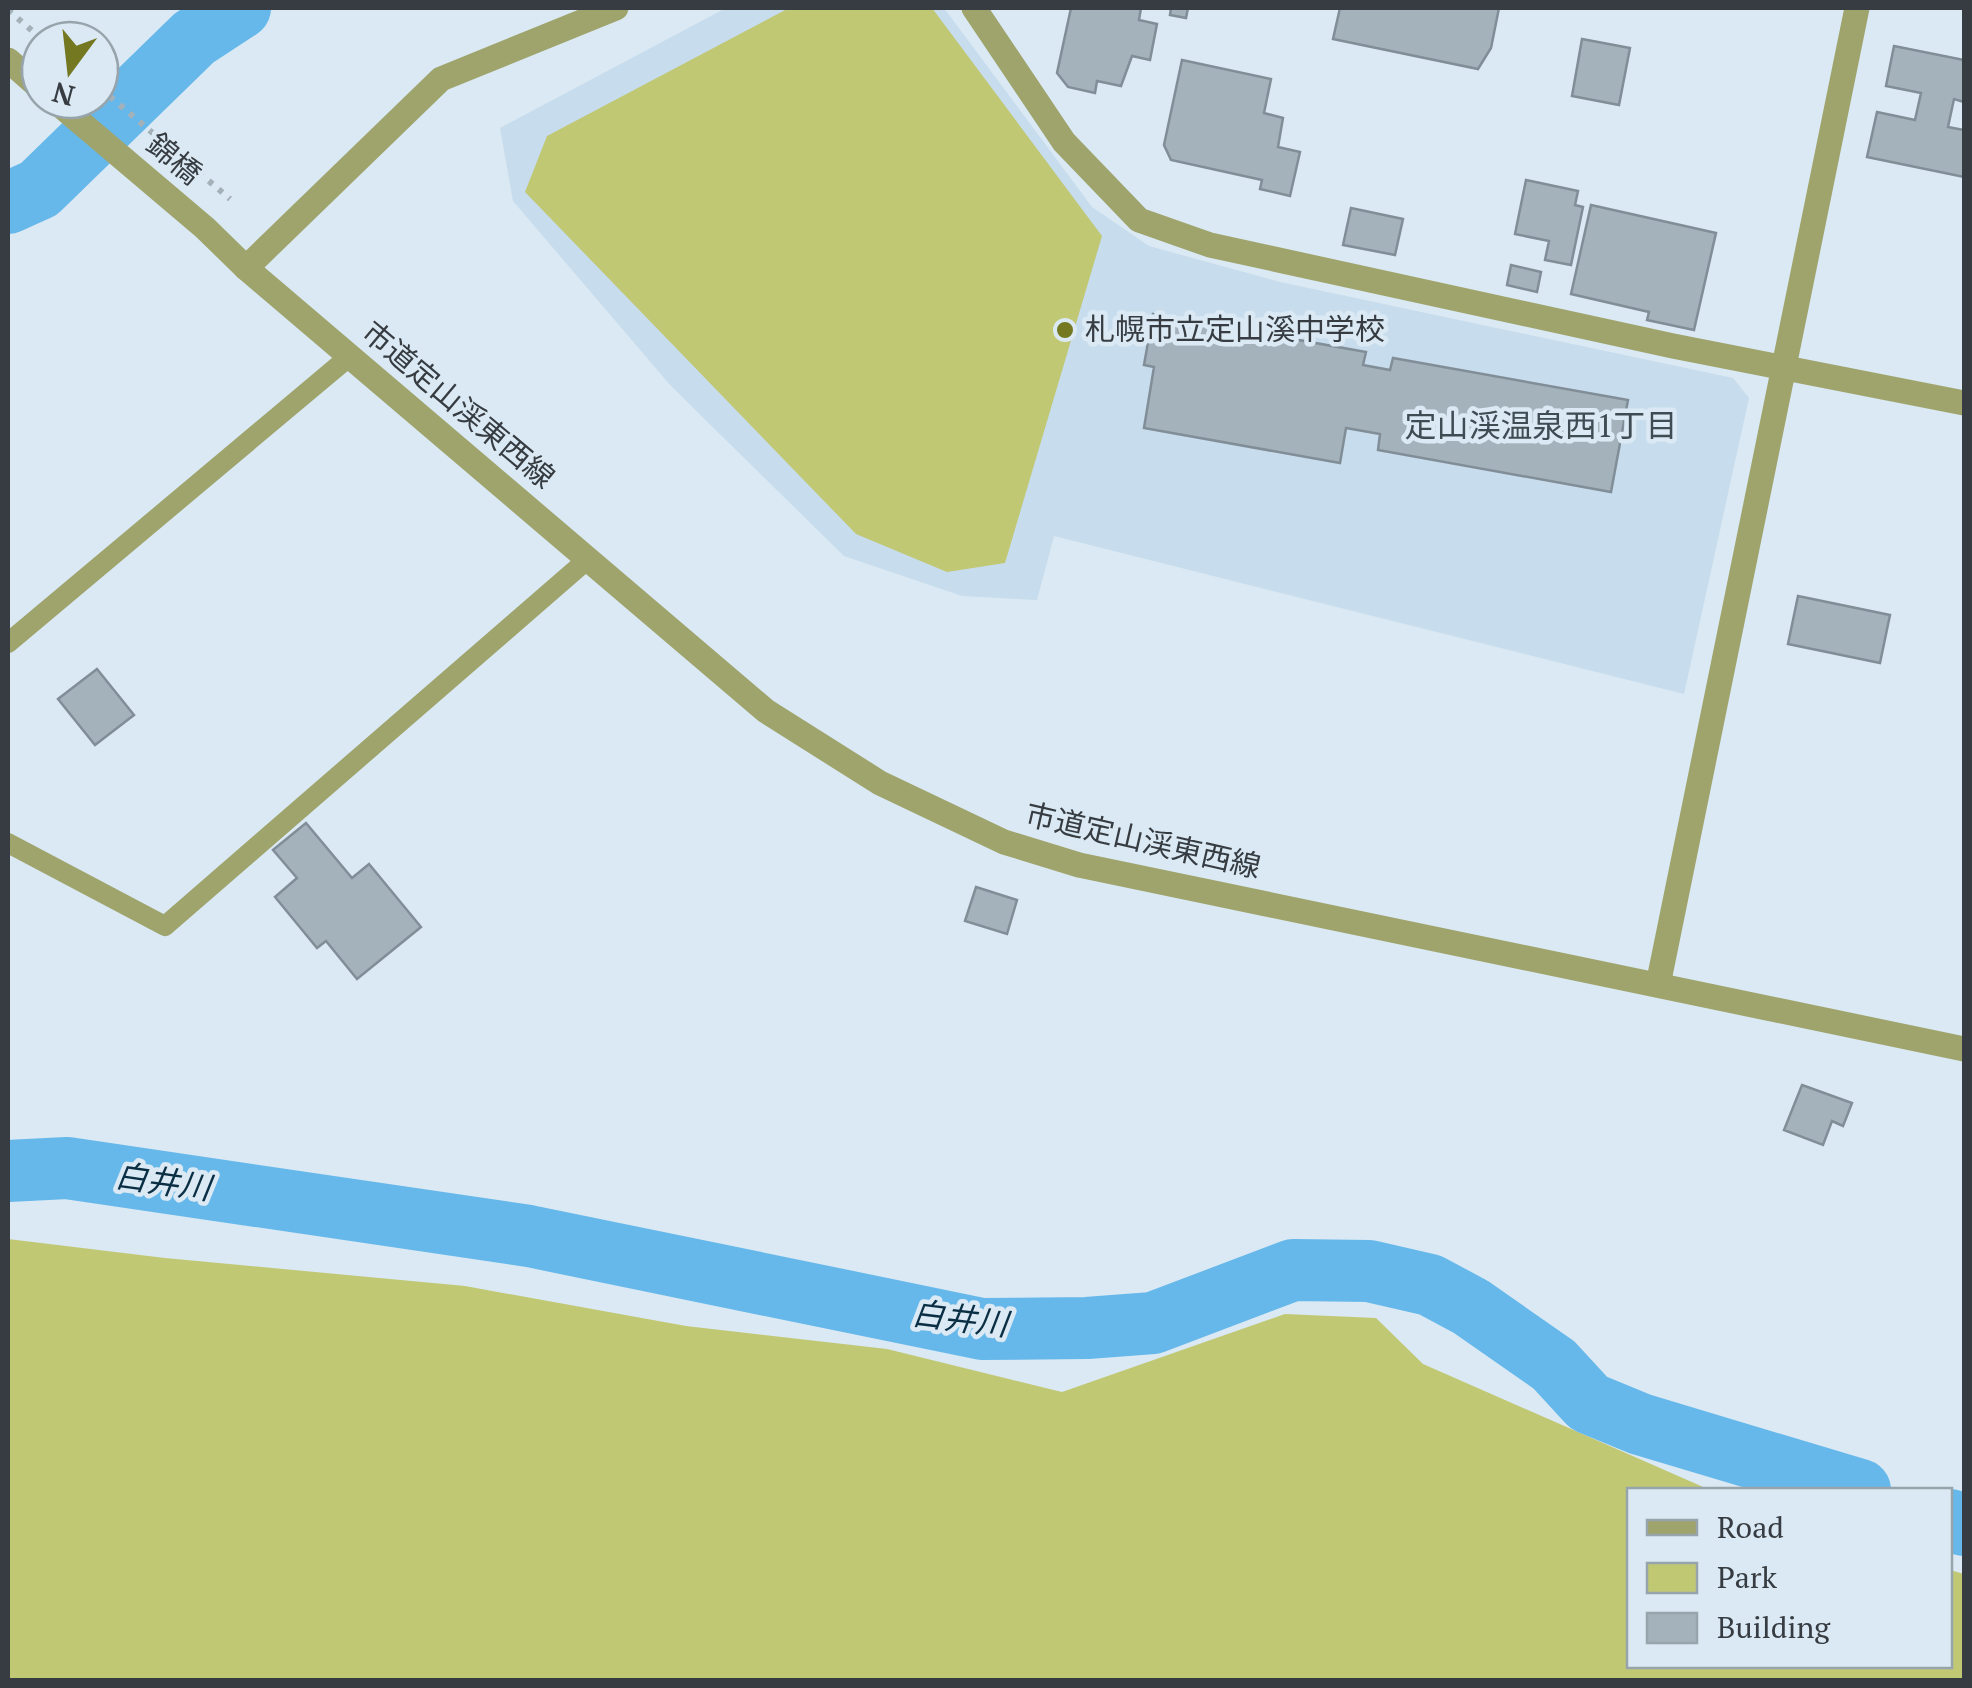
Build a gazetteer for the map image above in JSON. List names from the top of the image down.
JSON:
{
  "streets": {
    "street": ["錦橋", "市道定山渓東西線"]
  },
  "crossings": [
    ["錦橋", "市道定山渓東西線"]
  ],
  "districts": ["定山渓温泉西1丁目"],
  "water": ["白井川"],
  "places": ["札幌市立定山溪中学校"],
  "legend": ["Road", "Park", "Building"],
  "north": "bottom"
}
